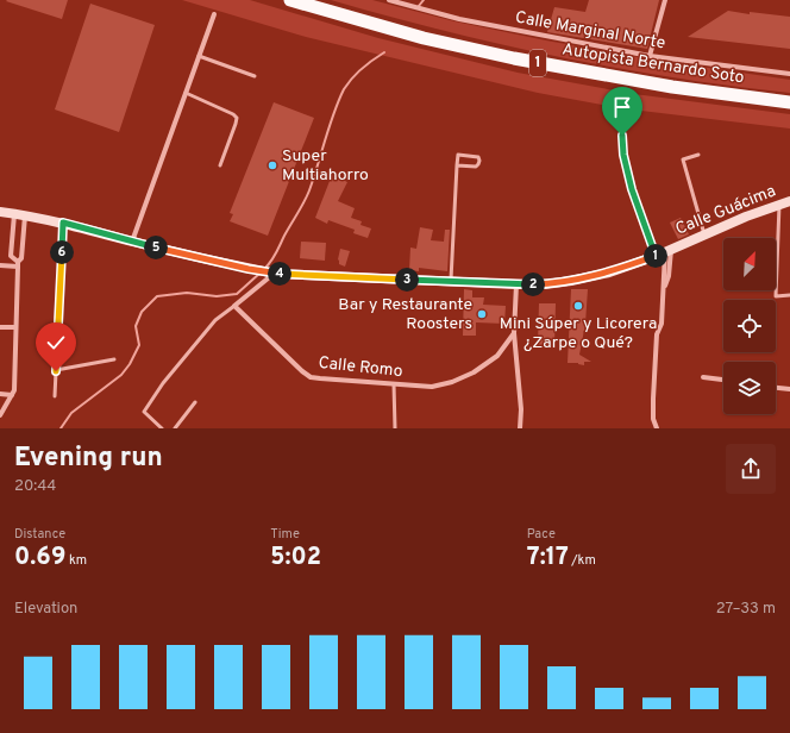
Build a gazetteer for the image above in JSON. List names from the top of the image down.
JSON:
{
  "streets": {
    "highway": ["1", "Autopista Bernardo Soto"],
    "main road": ["Calle Guácima"],
    "street": ["Calle Marginal Norte", "Calle Romo"]
  },
  "places": ["Super Multiahorro", "Mini Súper y Licorera ¿Zarpe o Qué?", "Bar y Restaurante Roosters"],
  "north": "top right",
  "page": {
    "pins": [
      "5",
      "6",
      "1",
      "4",
      "3",
      "2"
    ],
    "heading": ["Evening run", "20:44"],
    "stats": [
      ["Distance", "0.69 km"],
      ["Time", "5:02"],
      ["Pace", "7:17 /km"]
    ],
    "chart": ["Elevation", "27–33 m"]
  }
}
